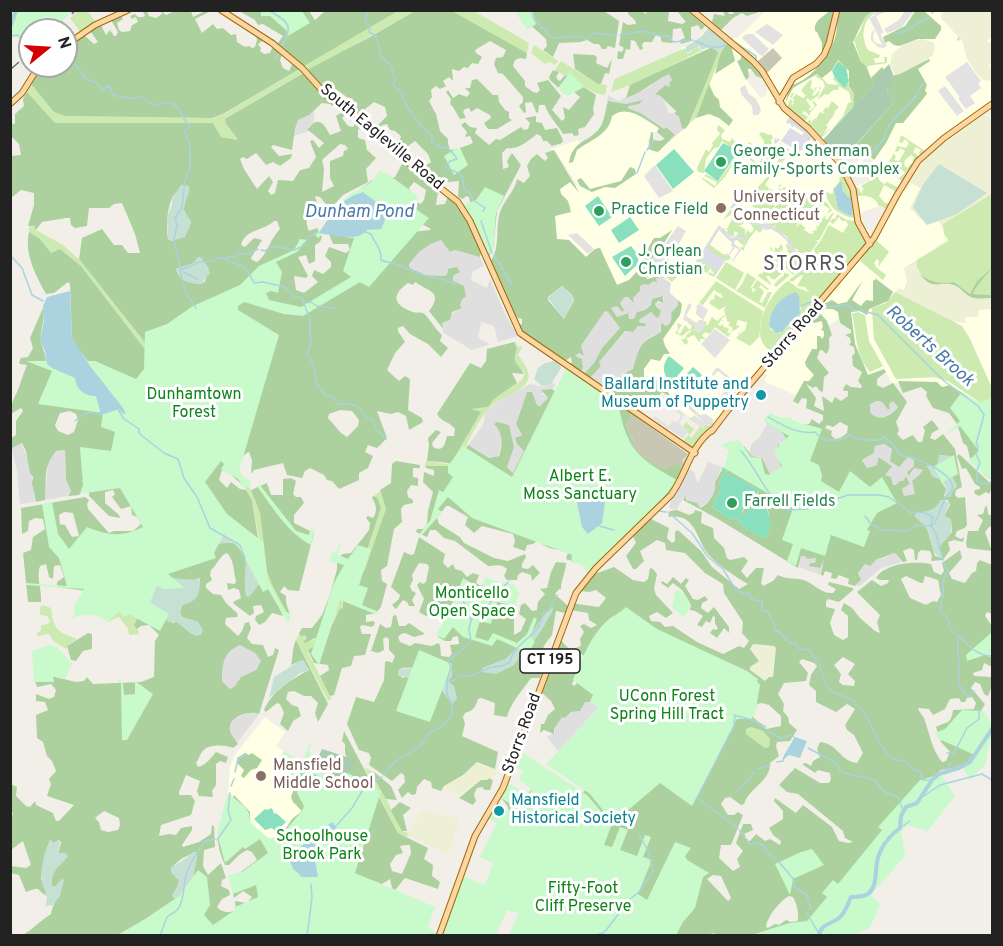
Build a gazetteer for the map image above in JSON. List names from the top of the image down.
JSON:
{
  "streets": {
    "main road": ["South Eagleville Road", "Storrs Road", "CT 195"]
  },
  "crossings": [
    ["South Eagleville Road", "Storrs Road"]
  ],
  "districts": ["STORRS"],
  "water": ["Dunham Pond", "Roberts Brook"],
  "parks": [
    "Dunhamtown Forest",
    "Albert E. Moss Sanctuary",
    "Monticello Open Space",
    "UConn Forest Spring Hill Tract",
    "Schoolhouse Brook Park",
    "Fifty-Foot Cliff Preserve"
  ],
  "places": [
    "George J. Sherman Family-Sports Complex",
    "University of Connecticut",
    "Practice Field",
    "J. Orlean Christian",
    "Ballard Institute and Museum of Puppetry",
    "Farrell Fields",
    "Mansfield Middle School",
    "Mansfield Historical Society"
  ],
  "north": "right"
}
